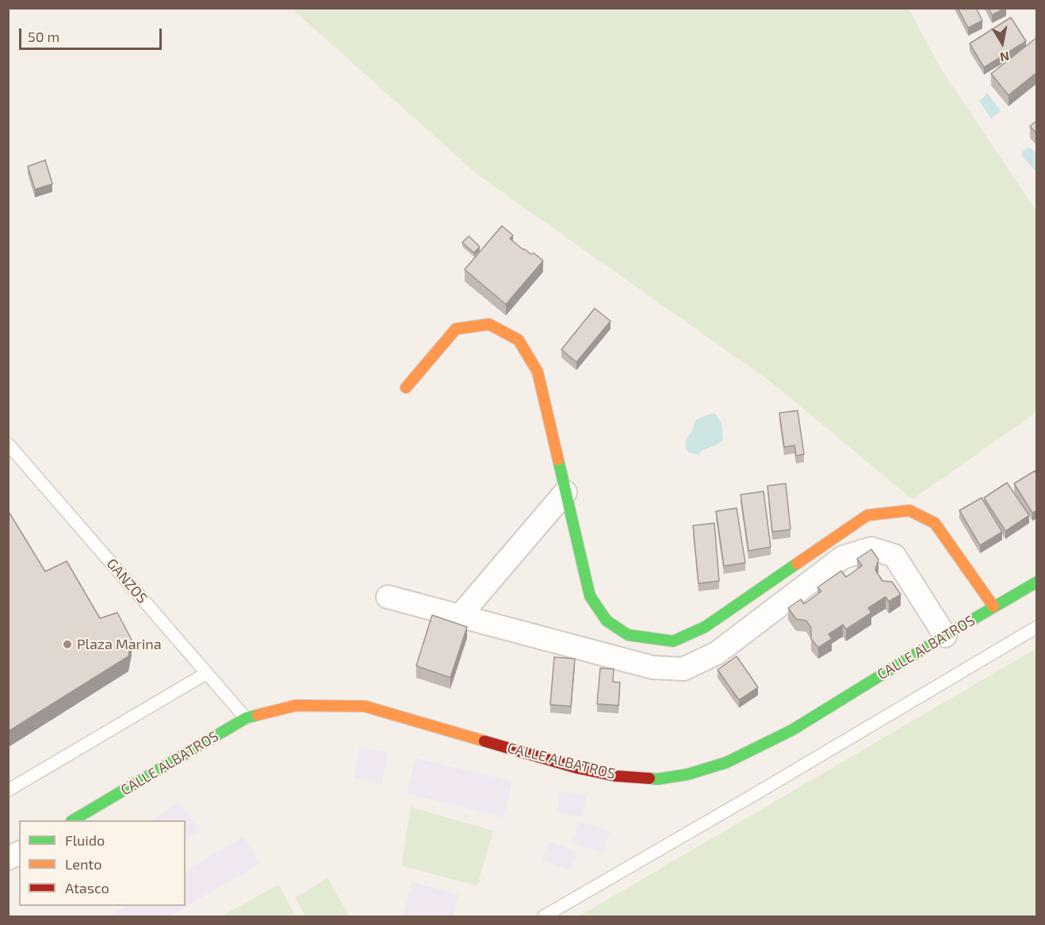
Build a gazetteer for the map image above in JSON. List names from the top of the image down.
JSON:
{
  "streets": {
    "street": ["CALLE ALBATROS"],
    "lane": ["GANZOS"]
  },
  "crossings": [
    ["GANZOS", "CALLE ALBATROS"]
  ],
  "places": ["Plaza Marina"],
  "legend": ["Fluido", "Lento", "Atasco"],
  "scale_bar": "50 m",
  "north": "bottom"
}
